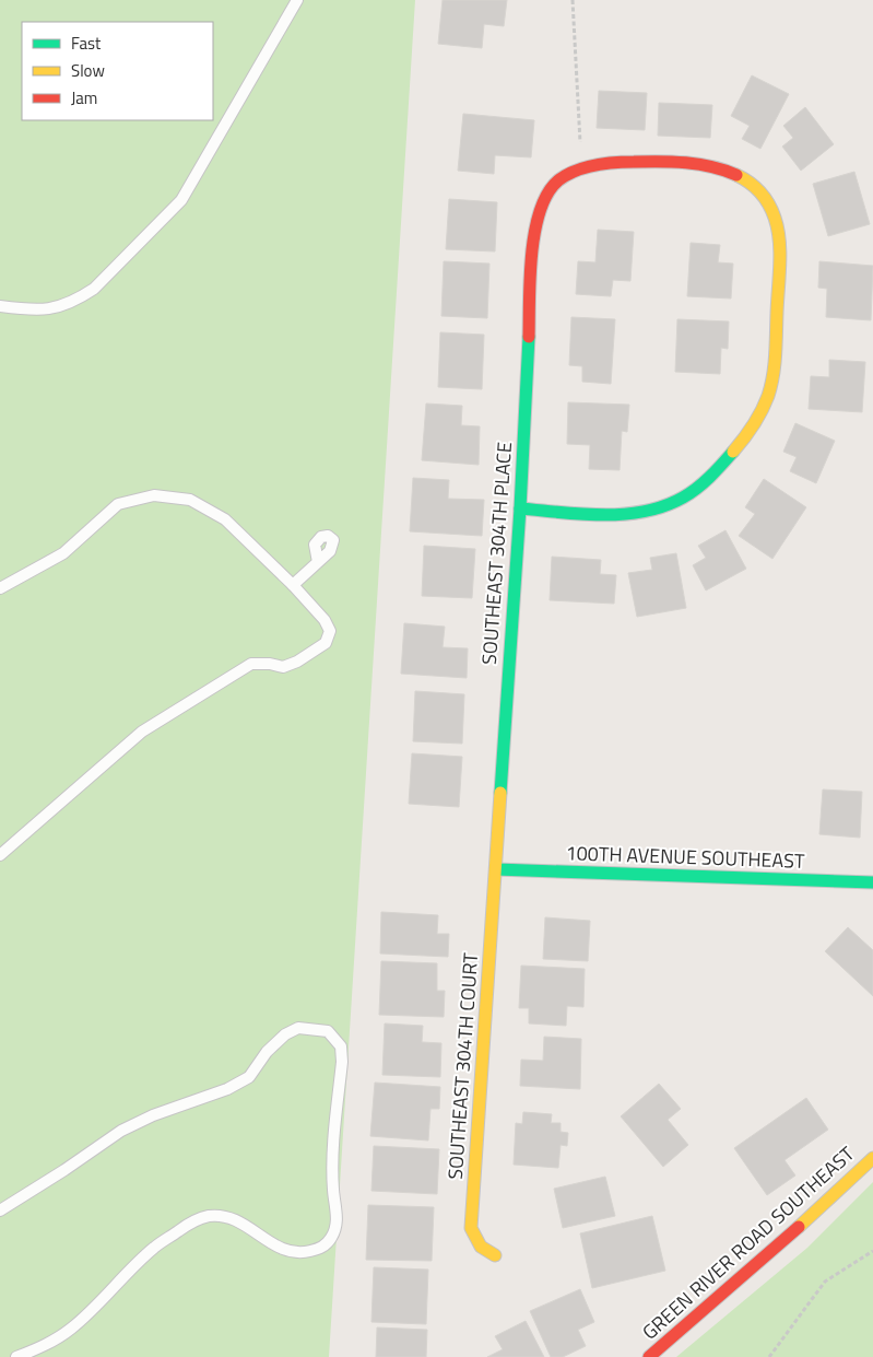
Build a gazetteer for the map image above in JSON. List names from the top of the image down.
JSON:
{
  "streets": {
    "street": [
      "SOUTHEAST 304TH PLACE",
      "100TH AVENUE SOUTHEAST",
      "SOUTHEAST 304TH COURT",
      "GREEN RIVER ROAD SOUTHEAST"
    ]
  },
  "crossings": [
    ["SOUTHEAST 304TH PLACE", "100TH AVENUE SOUTHEAST"],
    ["SOUTHEAST 304TH PLACE", "SOUTHEAST 304TH COURT"],
    ["100TH AVENUE SOUTHEAST", "SOUTHEAST 304TH COURT"]
  ],
  "legend": ["Fast", "Slow", "Jam"]
}
